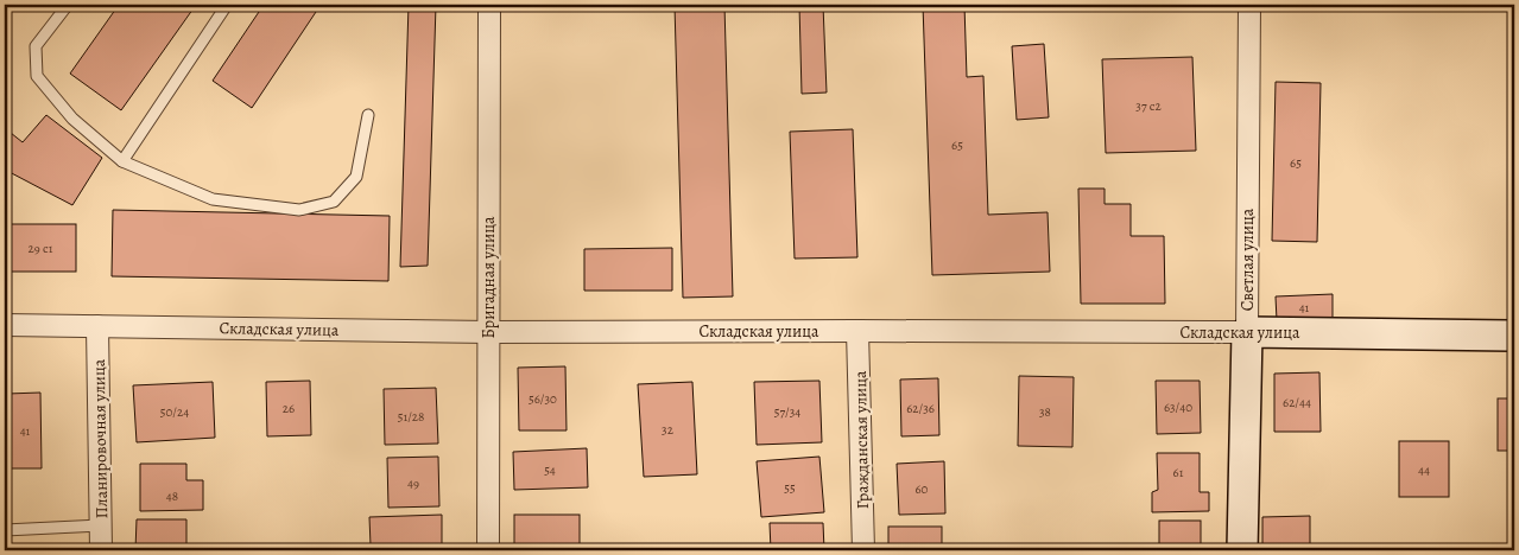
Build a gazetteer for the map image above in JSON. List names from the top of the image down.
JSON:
{
  "streets": {
    "street": [
      "Светлая улица",
      "Бригадная улица",
      "Складская улица",
      "Планировочная улица",
      "Гражданская улица"
    ]
  },
  "crossings": [
    ["Светлая улица", "Складская улица"],
    ["Бригадная улица", "Складская улица"],
    ["Складская улица", "Планировочная улица"],
    ["Складская улица", "Гражданская улица"]
  ],
  "house_numbers": [
    "37 с2",
    "65",
    "65",
    "29 с1",
    "41",
    "56/30",
    "62/44",
    "63/40",
    "26",
    "62/36",
    "50/24",
    "57/34",
    "38",
    "51/28",
    "32",
    "41",
    "54",
    "44",
    "61",
    "49",
    "55",
    "60",
    "48"
  ]
}
